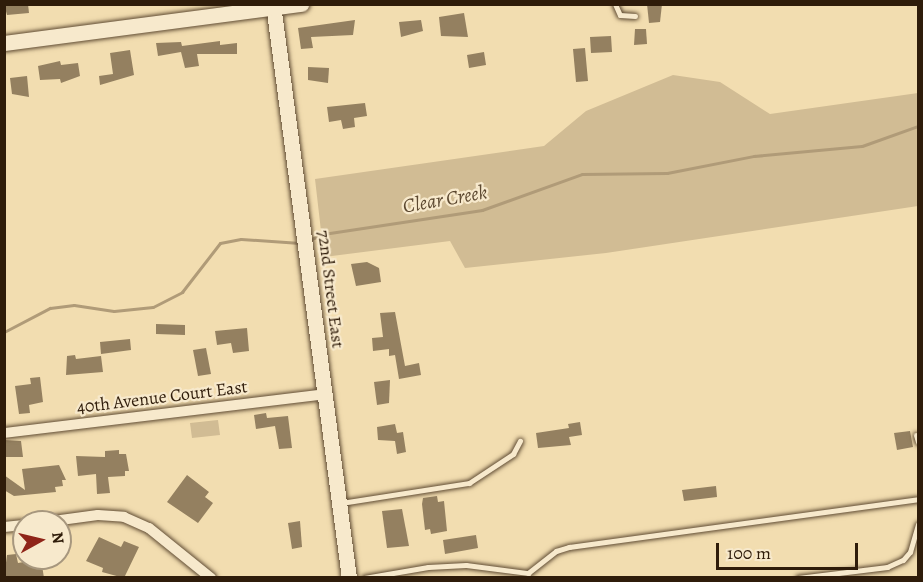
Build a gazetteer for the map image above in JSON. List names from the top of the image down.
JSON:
{
  "streets": {
    "main road": ["72nd Street East"],
    "street": ["40th Avenue Court East"]
  },
  "crossings": [
    ["72nd Street East", "40th Avenue Court East"]
  ],
  "water": ["Clear Creek"],
  "scale_bar": "100 m",
  "north": "right"
}
